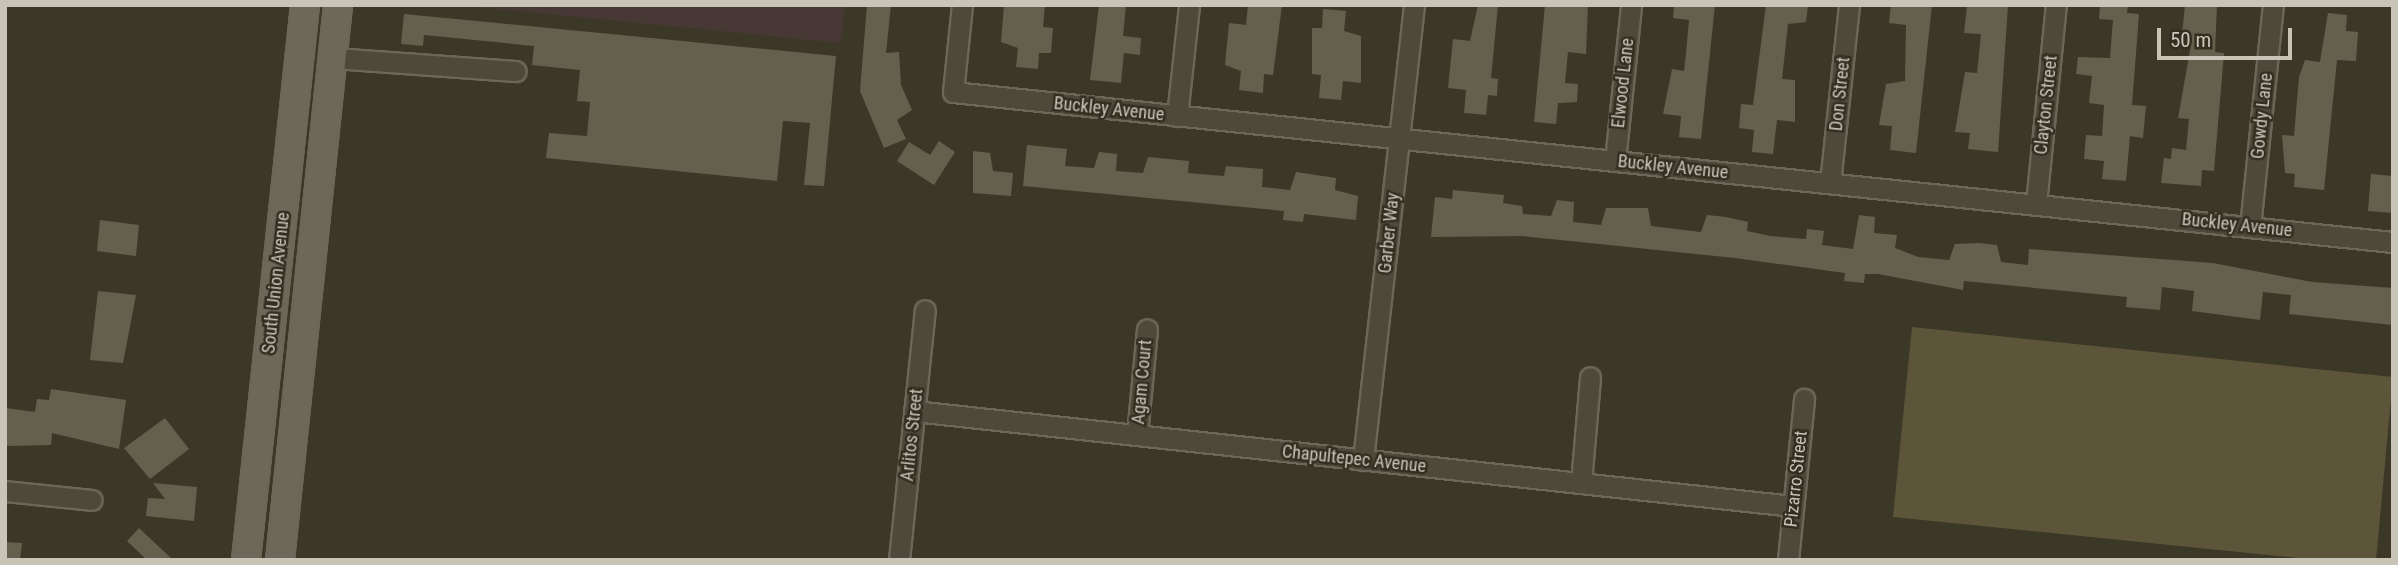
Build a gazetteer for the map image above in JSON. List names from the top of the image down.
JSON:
{
  "streets": {
    "main road": ["South Union Avenue"],
    "street": [
      "Elwood Lane",
      "Don Street",
      "Clayton Street",
      "Buckley Avenue",
      "Gowdy Lane",
      "Garber Way",
      "Agam Court",
      "Arlitos Street",
      "Chapultepec Avenue",
      "Pizarro Street"
    ]
  },
  "crossings": [
    ["Elwood Lane", "Buckley Avenue"],
    ["Don Street", "Buckley Avenue"],
    ["Clayton Street", "Buckley Avenue"],
    ["Buckley Avenue", "Gowdy Lane"],
    ["Buckley Avenue", "Garber Way"],
    ["Garber Way", "Chapultepec Avenue"],
    ["Agam Court", "Chapultepec Avenue"],
    ["Arlitos Street", "Chapultepec Avenue"],
    ["Chapultepec Avenue", "Pizarro Street"]
  ],
  "scale_bar": "50 m"
}
